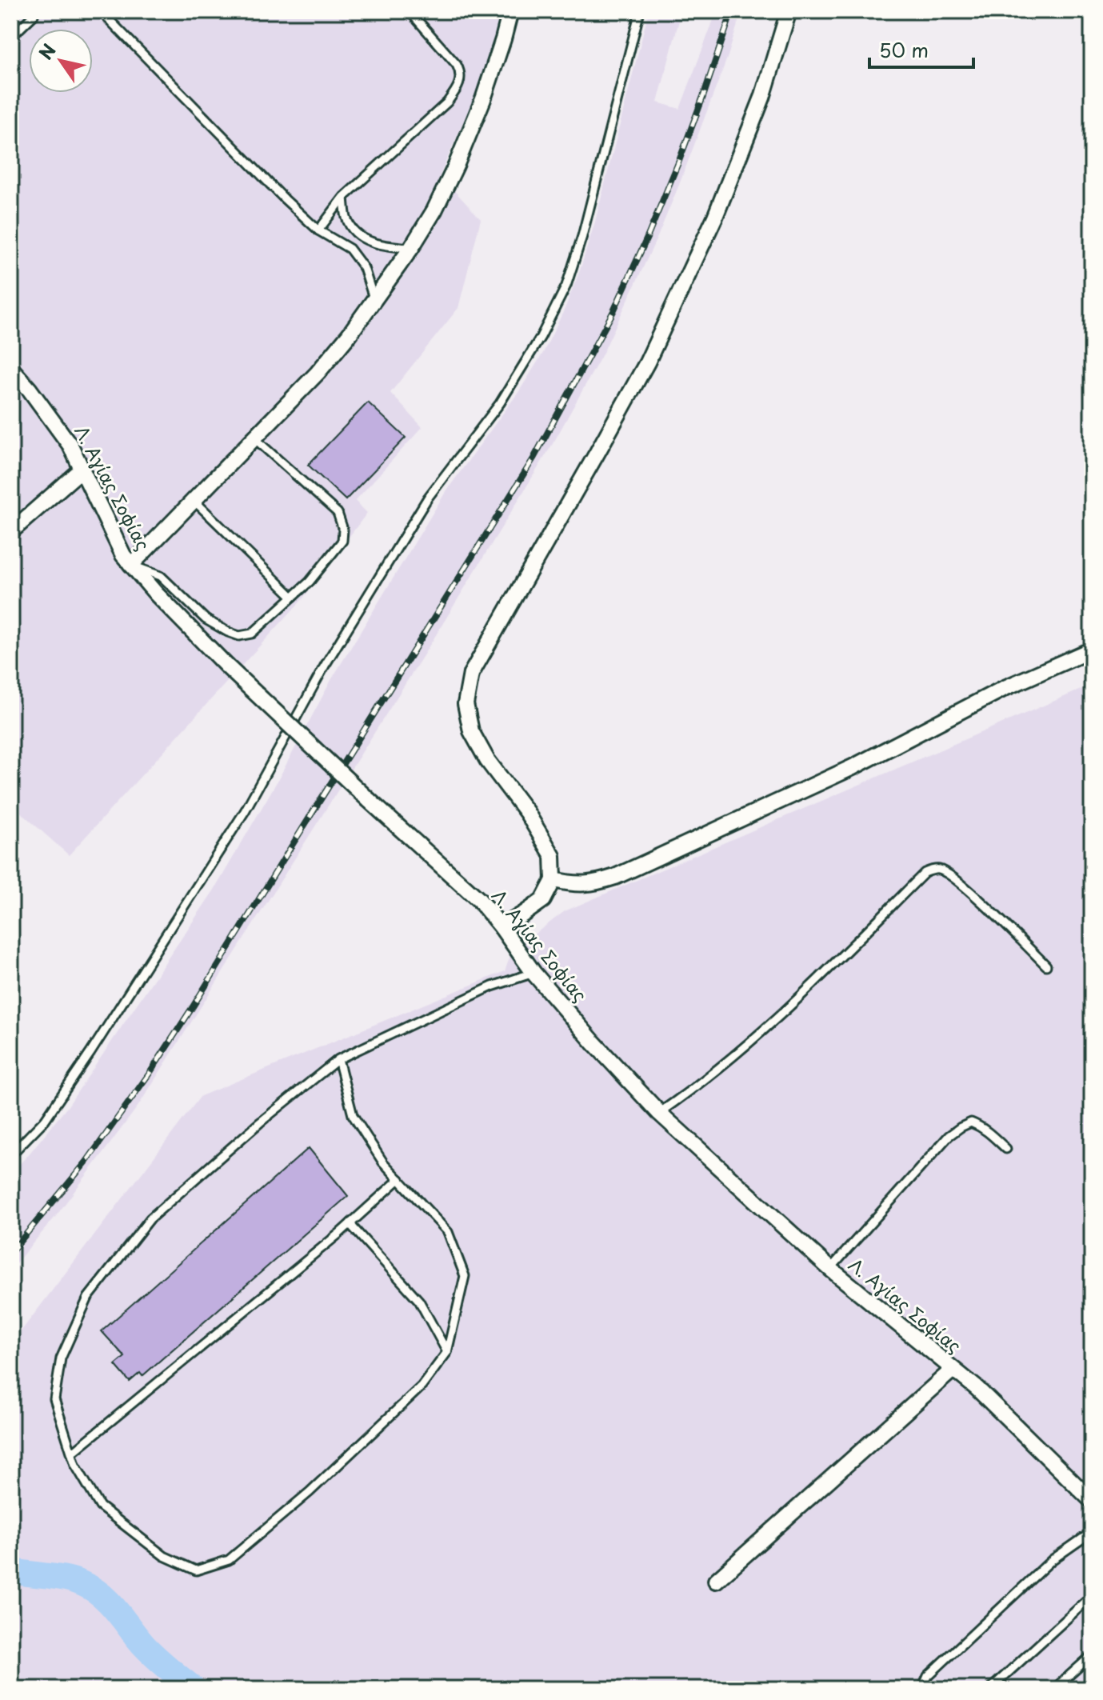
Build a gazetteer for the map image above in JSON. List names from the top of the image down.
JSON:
{
  "streets": {
    "street": ["Λ. Αγίας Σοφίας"]
  },
  "scale_bar": "50 m",
  "north": "top left"
}
